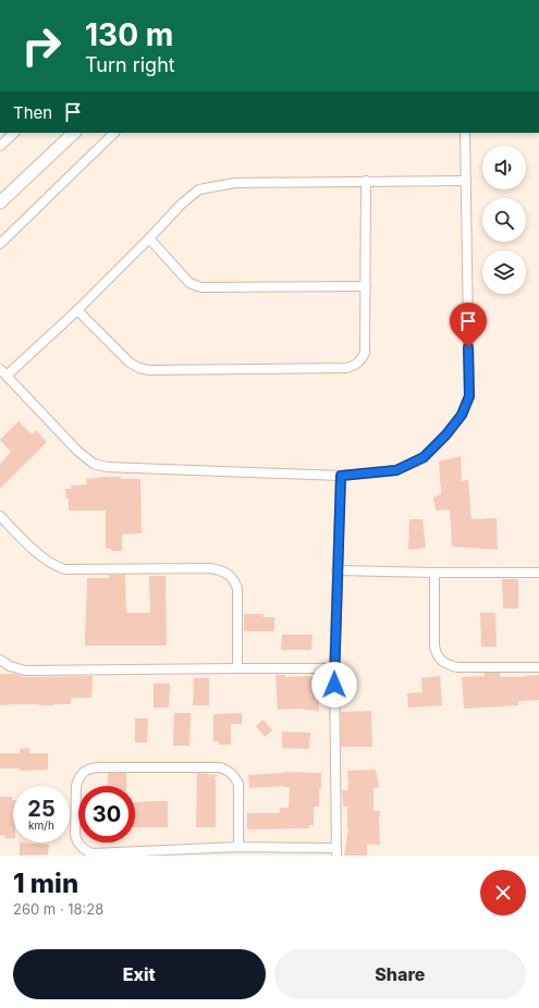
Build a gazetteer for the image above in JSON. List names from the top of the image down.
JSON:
{
  "page": {
    "turn": ["130 m", "Turn right"],
    "then": "Then",
    "speed": "25 km/h",
    "limit": "30",
    "heading": ["1 min", "260 m · 18:28"],
    "buttons": ["Exit", "Share"]
  }
}
